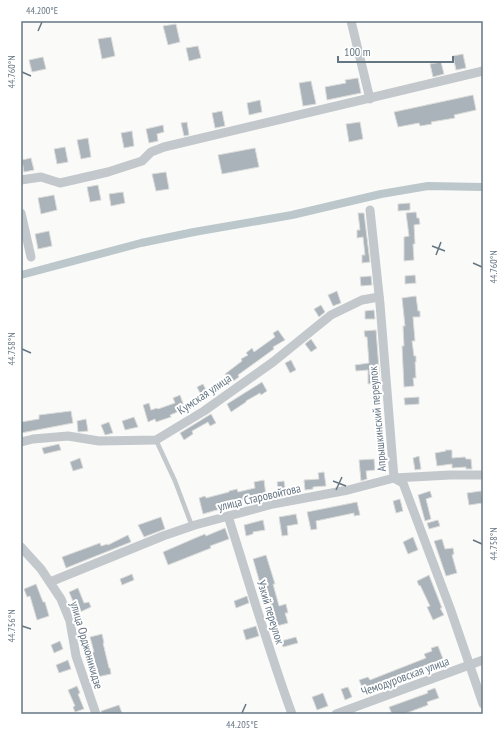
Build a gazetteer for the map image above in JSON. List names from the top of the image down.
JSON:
{
  "streets": {
    "street": [
      "Кумская улица",
      "Апрышкинский переулок",
      "улица Старовойтова",
      "Узкий переулок",
      "улица Орджоникидзе",
      "Чемодуровская улица"
    ]
  },
  "crossings": [
    ["Кумская улица", "Апрышкинский переулок"],
    ["Апрышкинский переулок", "улица Старовойтова"],
    ["Апрышкинский переулок", "Чемодуровская улица"],
    ["улица Старовойтова", "Узкий переулок"],
    ["улица Старовойтова", "улица Орджоникидзе"]
  ],
  "scale_bar": "100 m",
  "coordinates": [
    "44.200°E",
    "44.760°N",
    "44.758°N",
    "44.756°N",
    "44.205°E"
  ]
}
